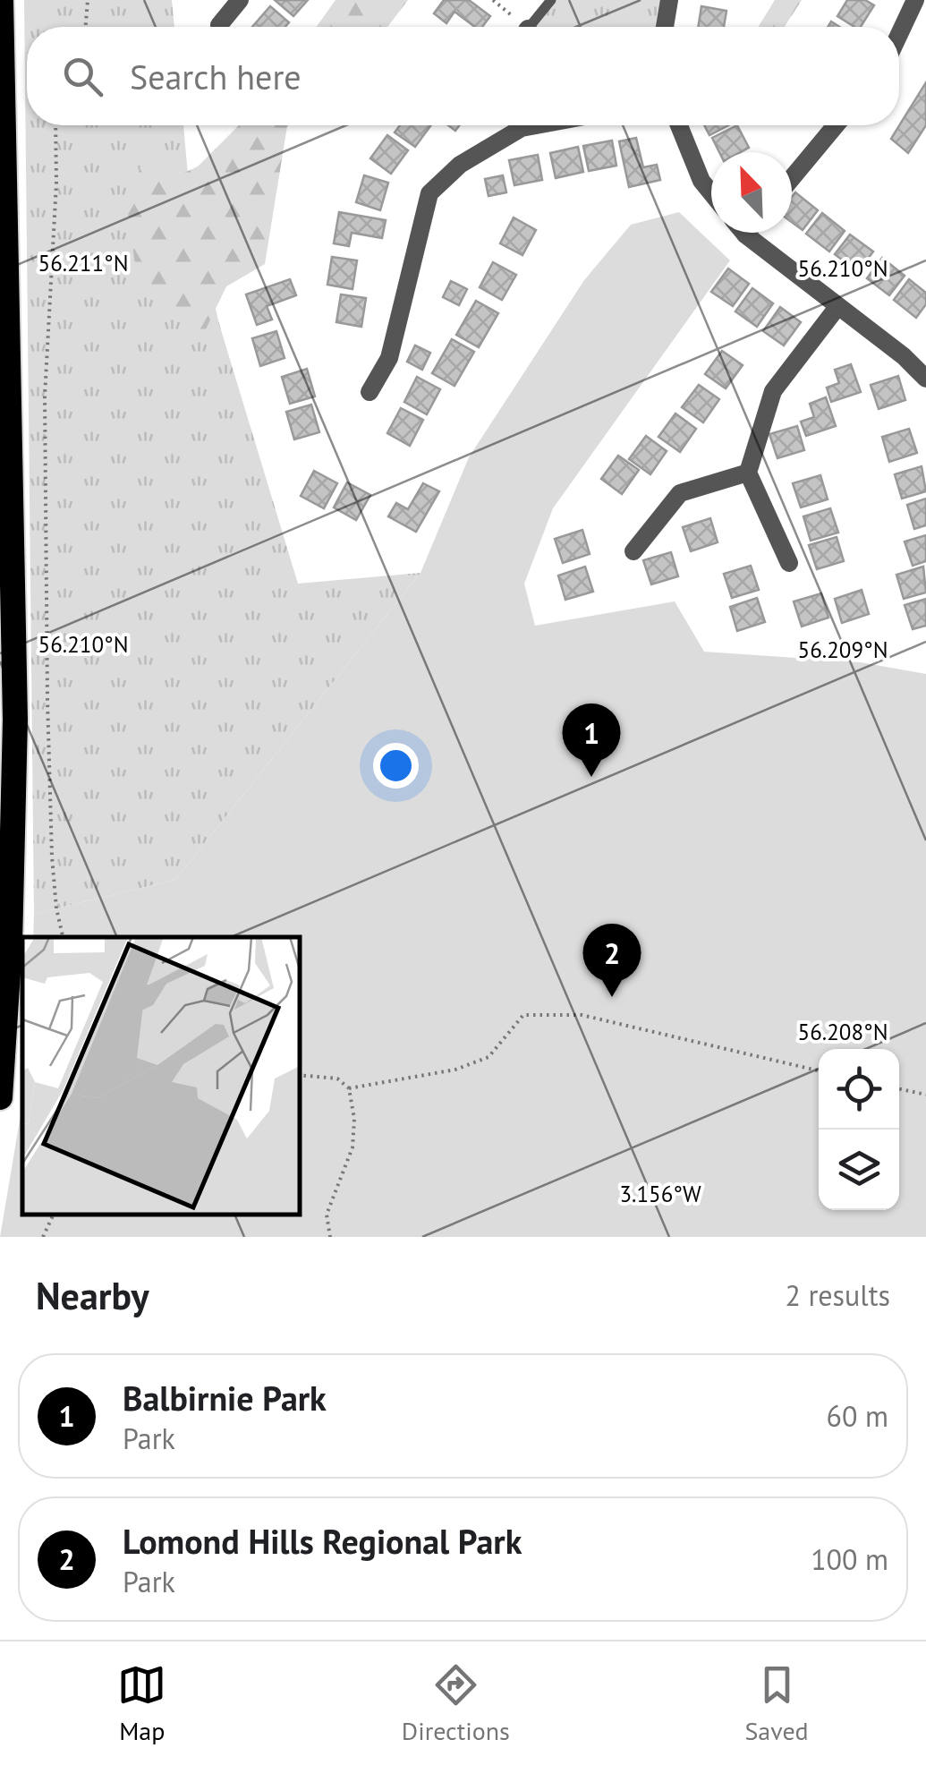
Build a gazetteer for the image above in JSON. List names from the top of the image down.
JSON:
{
  "north": "top left",
  "page": {
    "search": "Search here",
    "pins": ["1", "2"],
    "heading": ["Nearby", "2 results"],
    "list": [
      {
        "mark": "1",
        "name": "Balbirnie Park",
        "note": "Park",
        "value": "60 m"
      },
      {
        "mark": "2",
        "name": "Lomond Hills Regional Park",
        "note": "Park",
        "value": "100 m"
      }
    ],
    "nav": ["Map", "Directions", "Saved"]
  },
  "coordinates": [
    "56.211°N",
    "56.210°N",
    "56.209°N",
    "56.208°N",
    "3.156°W"
  ]
}
